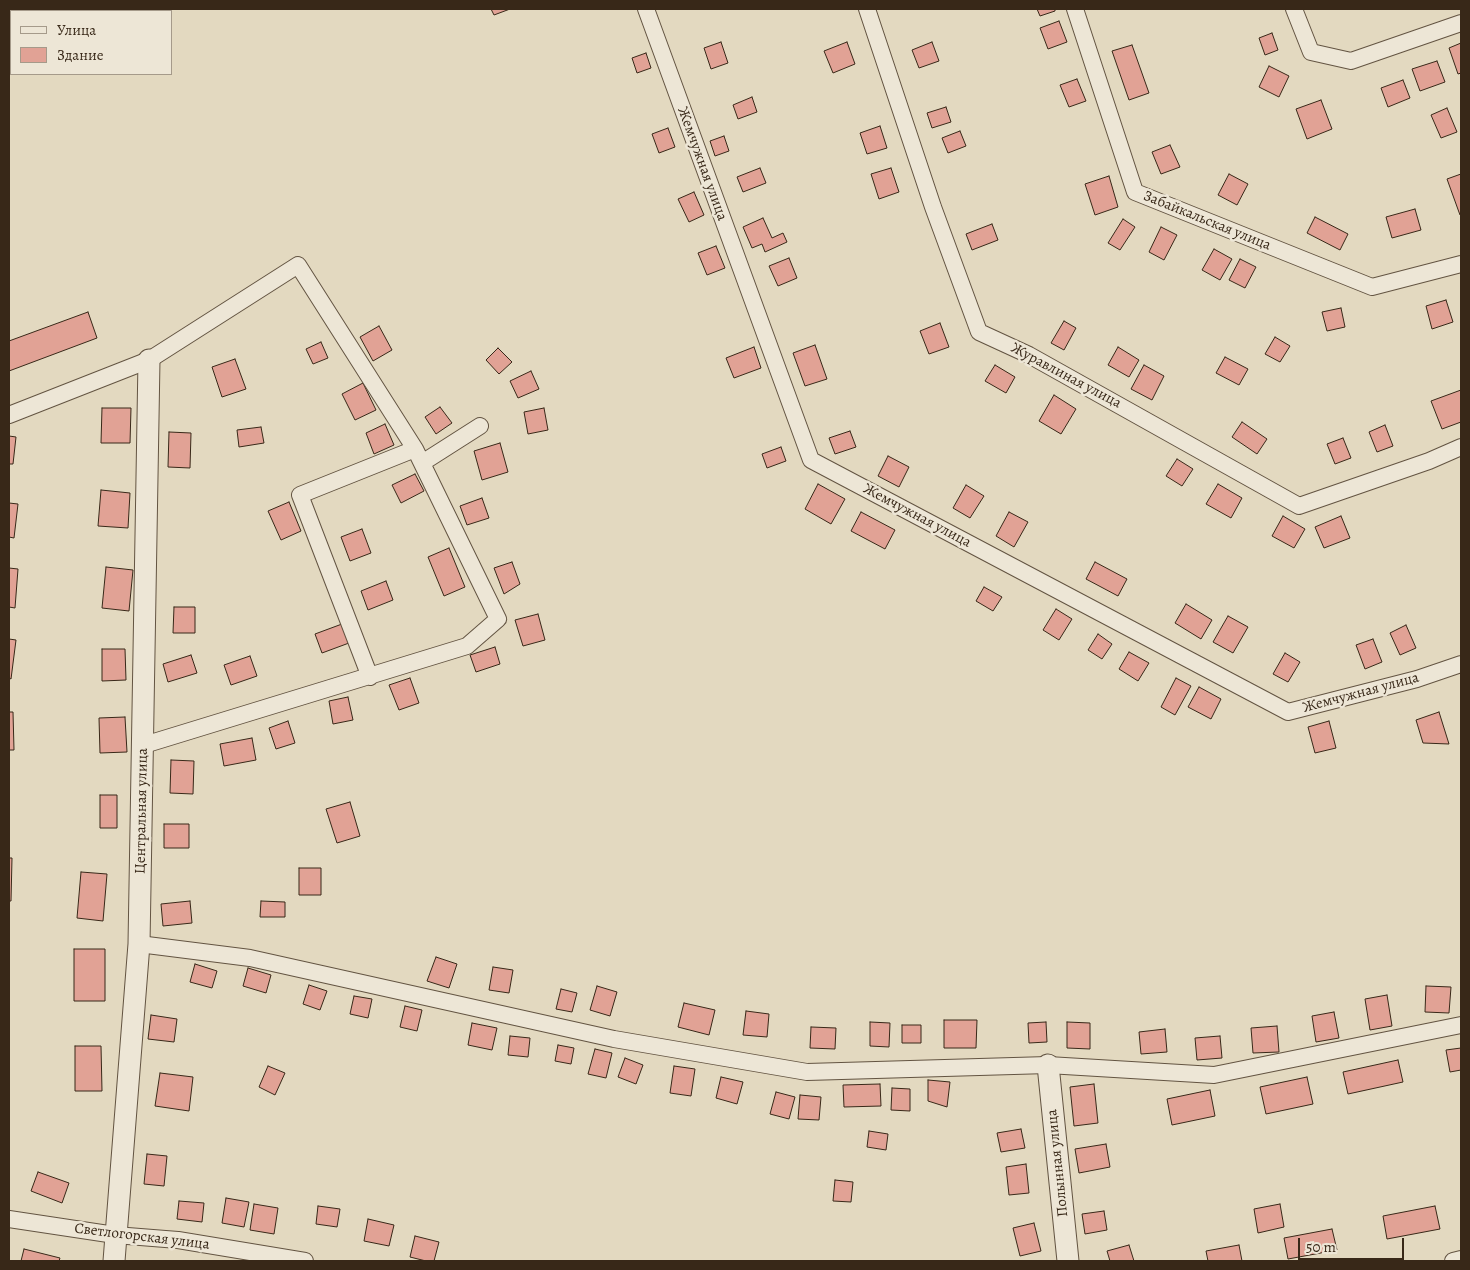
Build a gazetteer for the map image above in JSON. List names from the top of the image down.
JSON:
{
  "streets": {
    "street": [
      "Жемчужная улица",
      "Забайкальская улица",
      "Журавлиная улица",
      "Центральная улица",
      "Полынная улица",
      "Светлогорская улица"
    ]
  },
  "crossings": [
    ["Центральная улица", "Светлогорская улица"]
  ],
  "legend": ["Улица", "Здание"],
  "scale_bar": "50 m"
}
